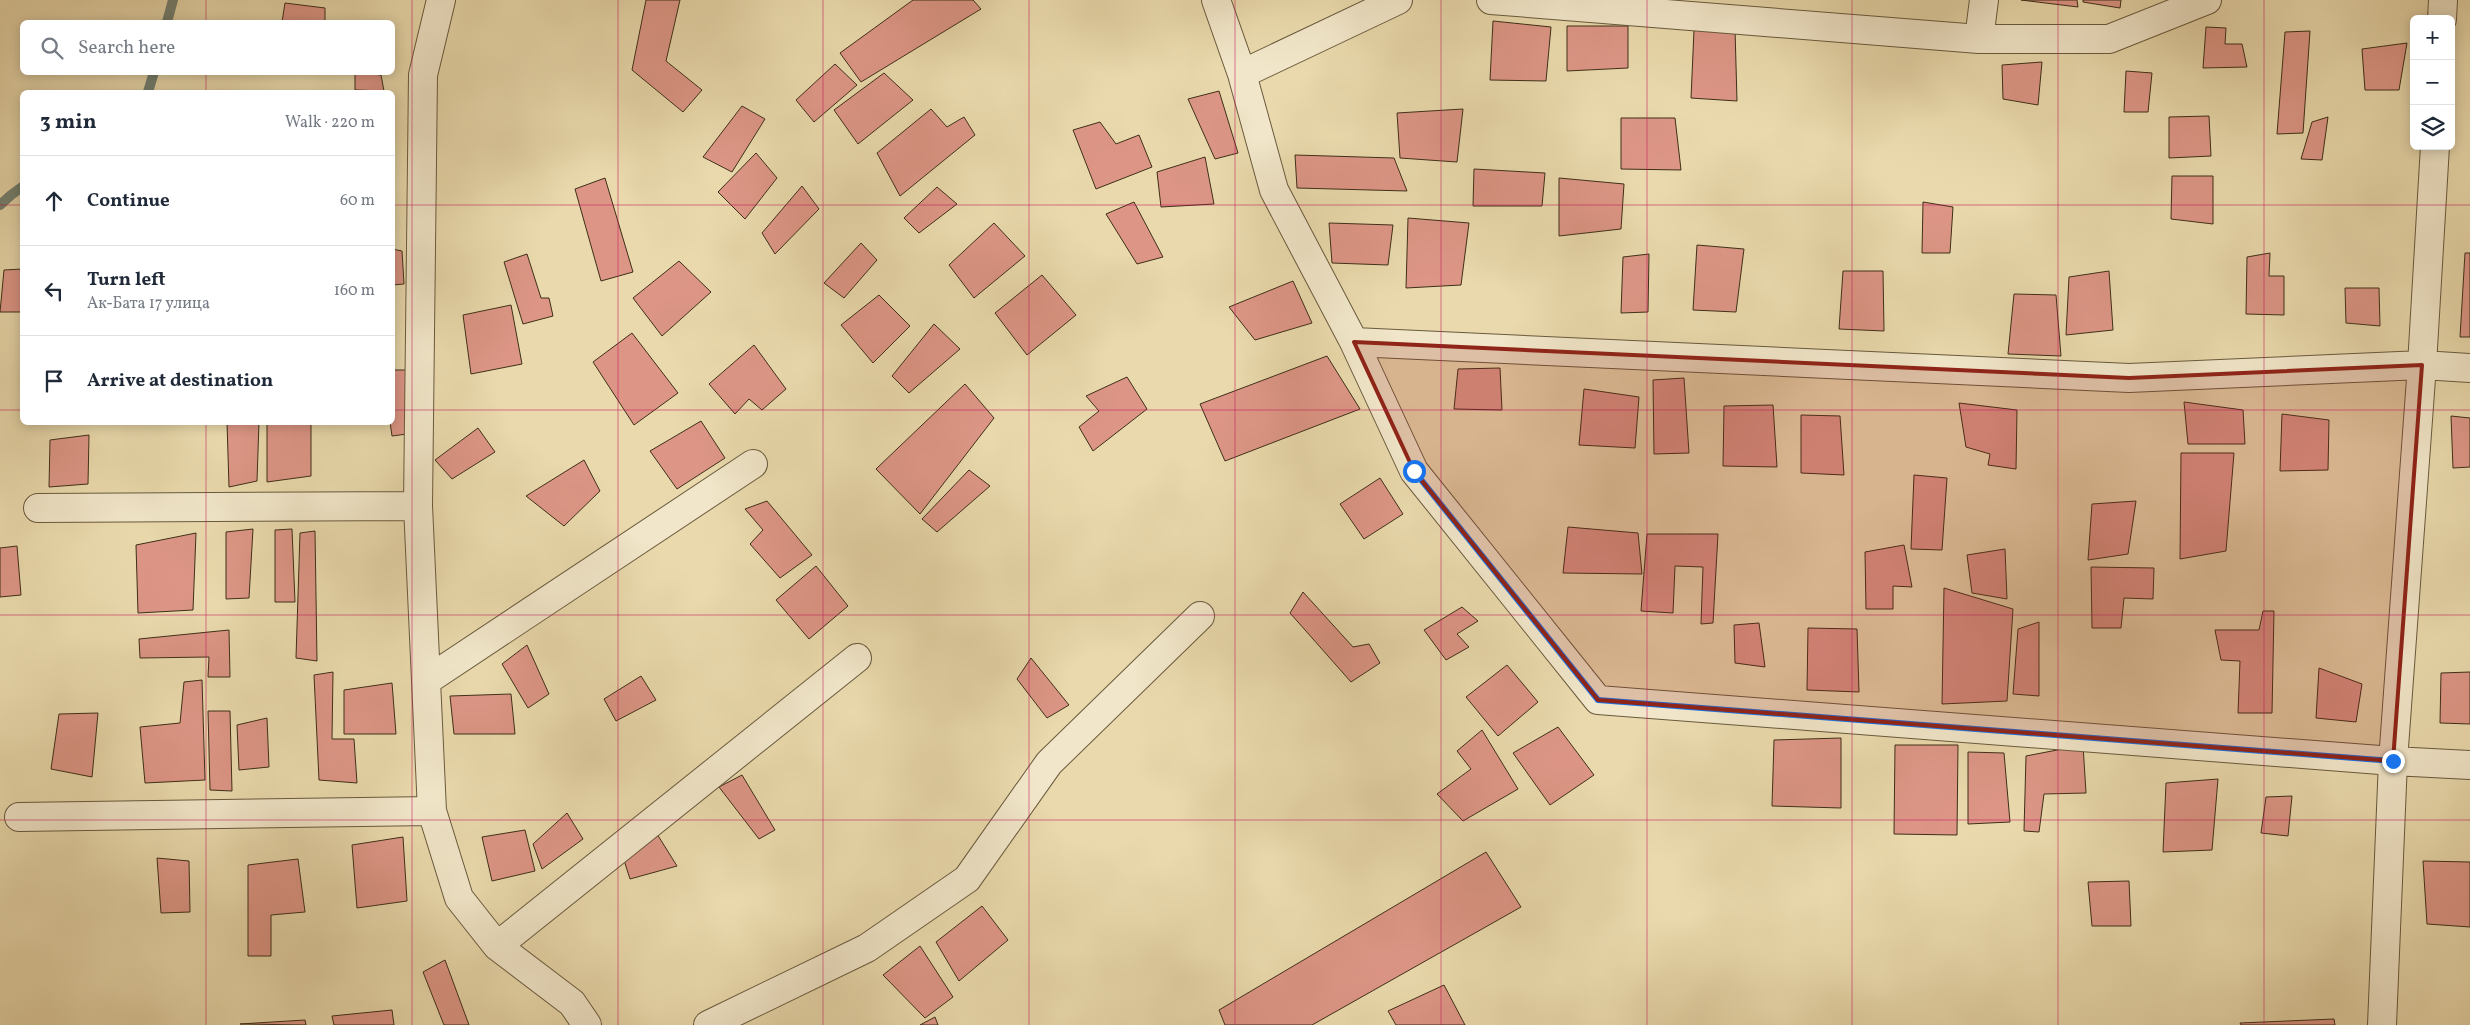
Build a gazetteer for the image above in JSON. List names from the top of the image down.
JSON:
{
  "page": {
    "map_buttons": ["+", "−"],
    "search": "Search here",
    "heading": ["3 min", "Walk · 220 m"],
    "list": [
      ["Continue", "60 m"],
      ["Turn left", "Ак-Бата 17 улица", "160 m"],
      "Arrive at destination"
    ]
  }
}
